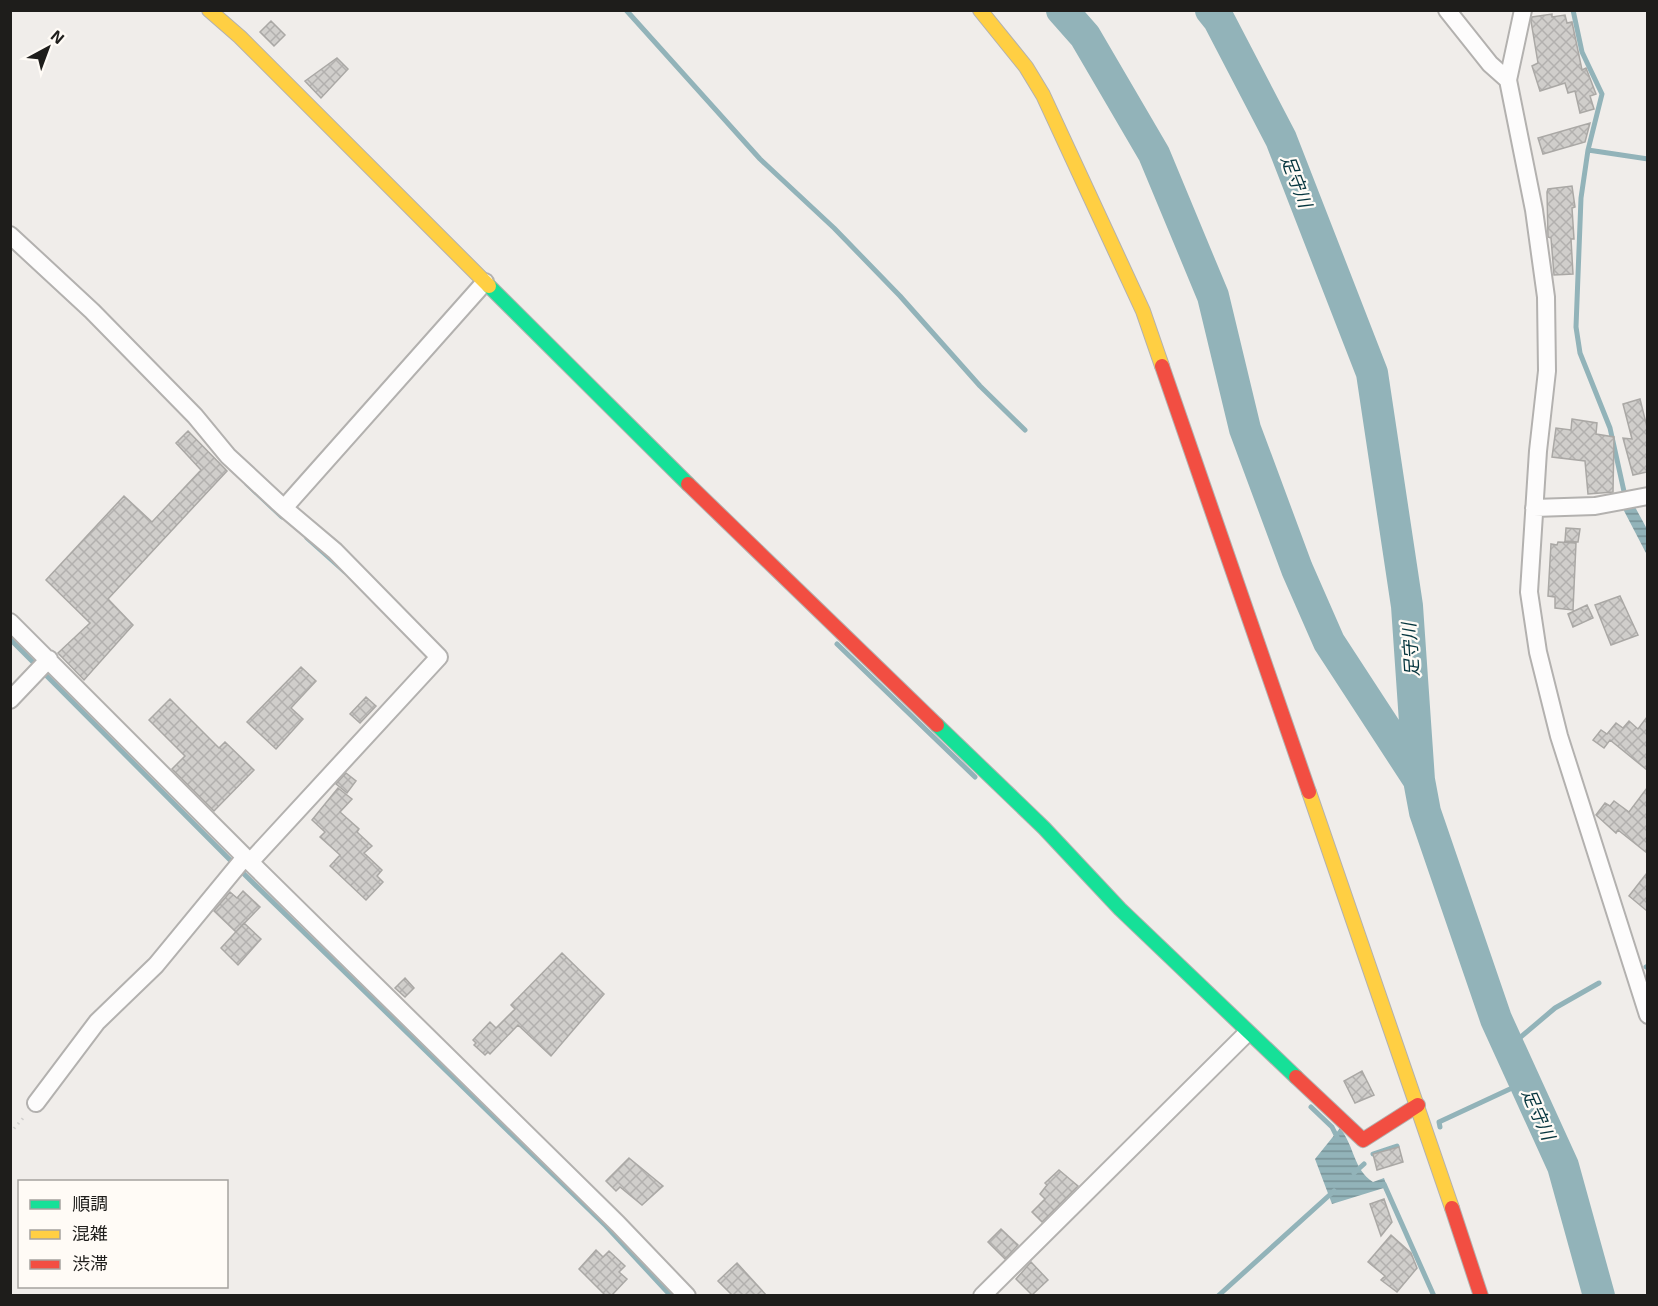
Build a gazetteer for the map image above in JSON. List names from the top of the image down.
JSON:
{
  "water": ["足守川"],
  "legend": ["順調", "混雑", "渋滞"],
  "north": "top right"
}
